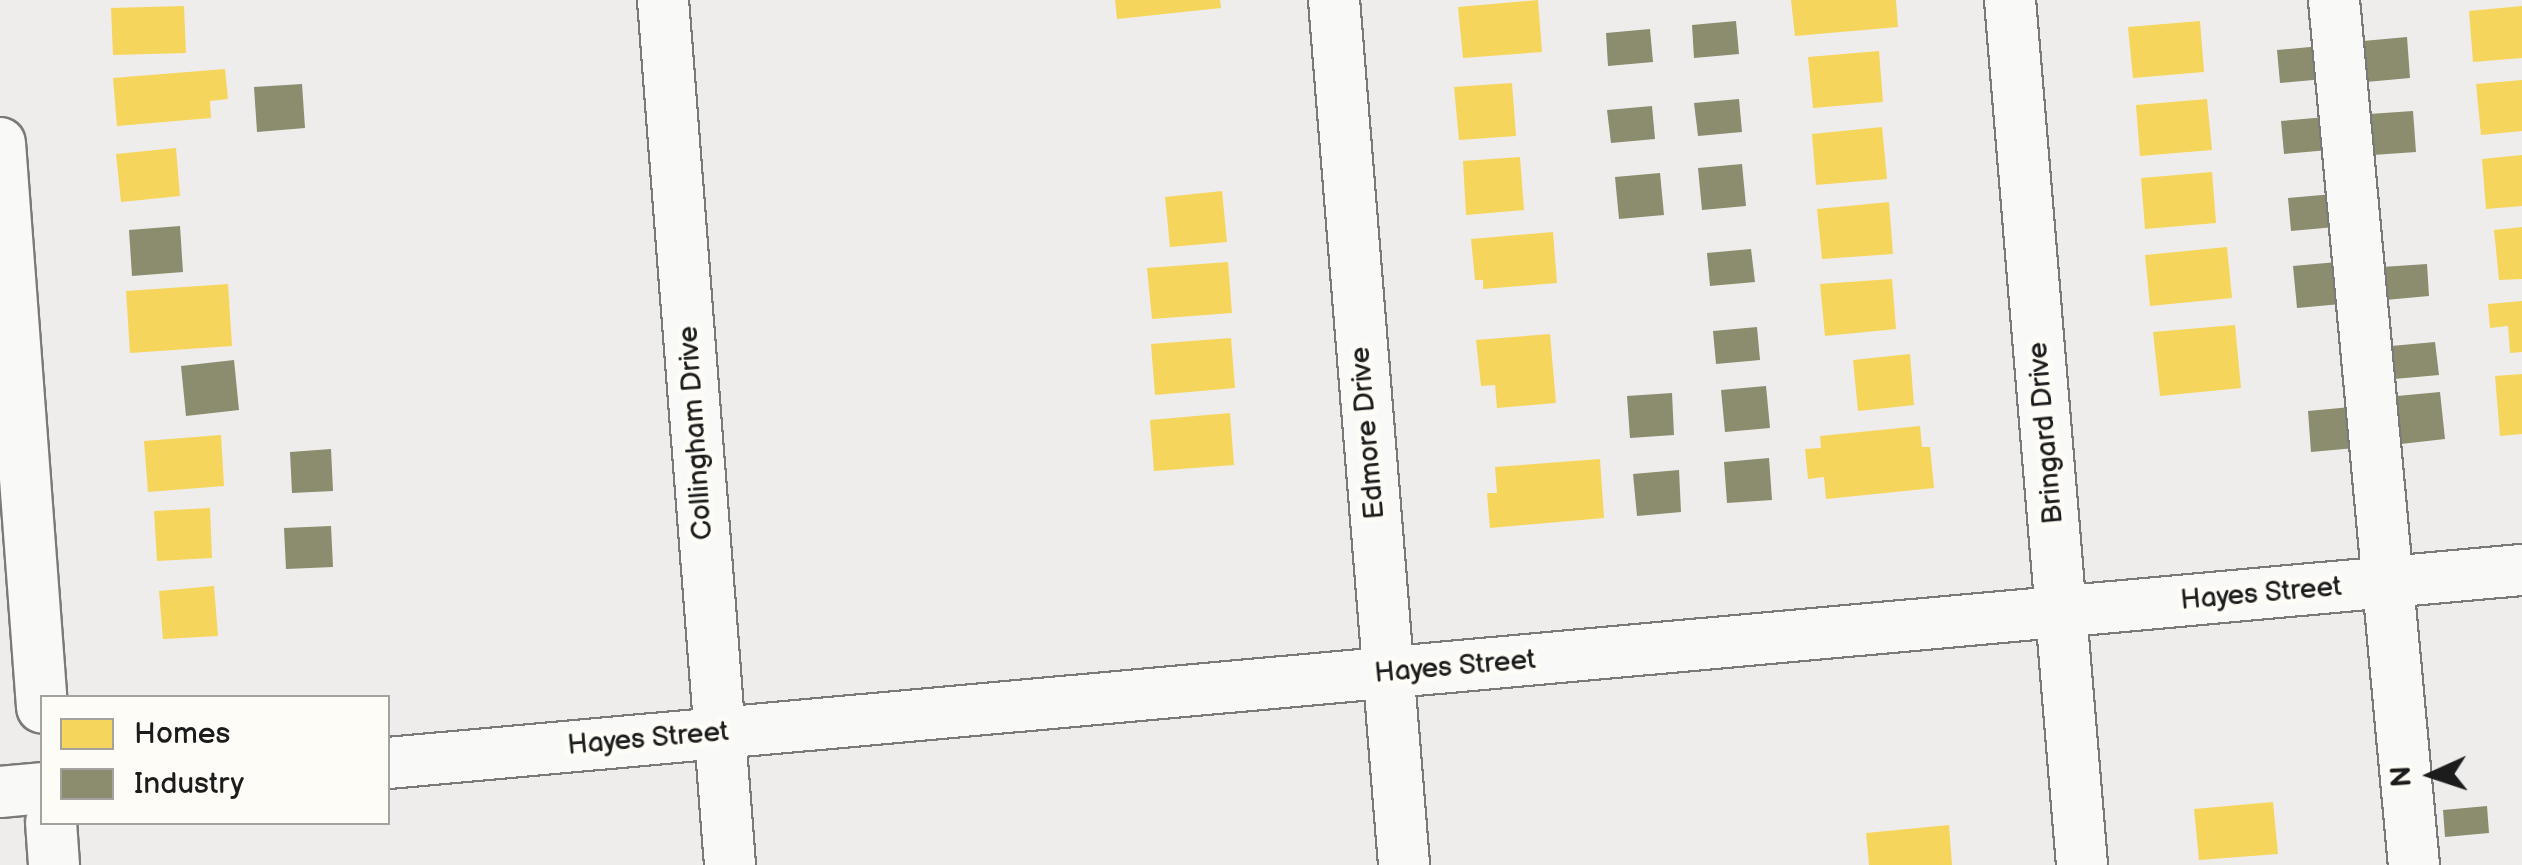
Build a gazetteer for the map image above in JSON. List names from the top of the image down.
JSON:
{
  "streets": {
    "street": [
      "Collingham Drive",
      "Edmore Drive",
      "Bringard Drive",
      "Hayes Street"
    ]
  },
  "crossings": [
    ["Collingham Drive", "Hayes Street"],
    ["Edmore Drive", "Hayes Street"],
    ["Bringard Drive", "Hayes Street"]
  ],
  "legend": ["Homes", "Industry"],
  "north": "left"
}
